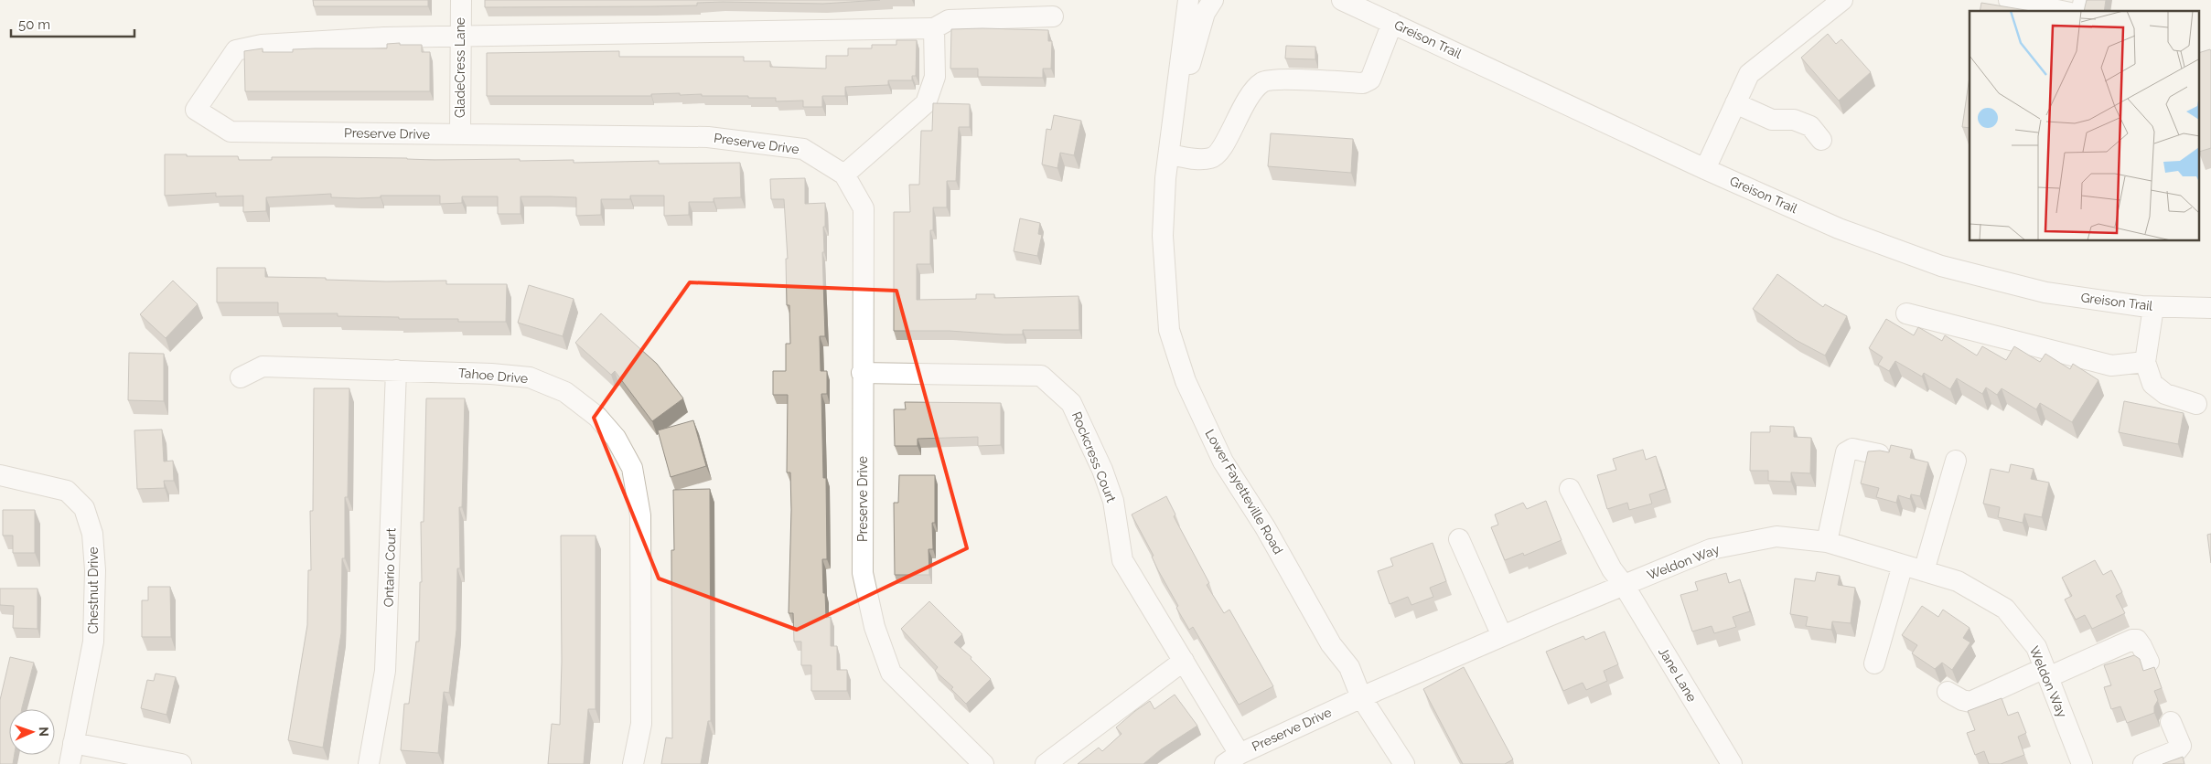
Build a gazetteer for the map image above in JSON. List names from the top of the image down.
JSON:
{
  "streets": {
    "street": [
      "Greison Trail",
      "GladeCress Lane",
      "Preserve Drive",
      "Tahoe Drive",
      "Rockcress Court",
      "Lower Fayetteville Road",
      "Weldon Way",
      "Ontario Court",
      "Chestnut Drive",
      "Jane Lane"
    ]
  },
  "crossings": [
    ["GladeCress Lane", "Preserve Drive"],
    ["Preserve Drive", "Rockcress Court"],
    ["Preserve Drive", "Lower Fayetteville Road"],
    ["Preserve Drive", "Weldon Way"],
    ["Tahoe Drive", "Ontario Court"],
    ["Lower Fayetteville Road", "Weldon Way"],
    ["Weldon Way", "Jane Lane"]
  ],
  "scale_bar": "50 m",
  "north": "right"
}
